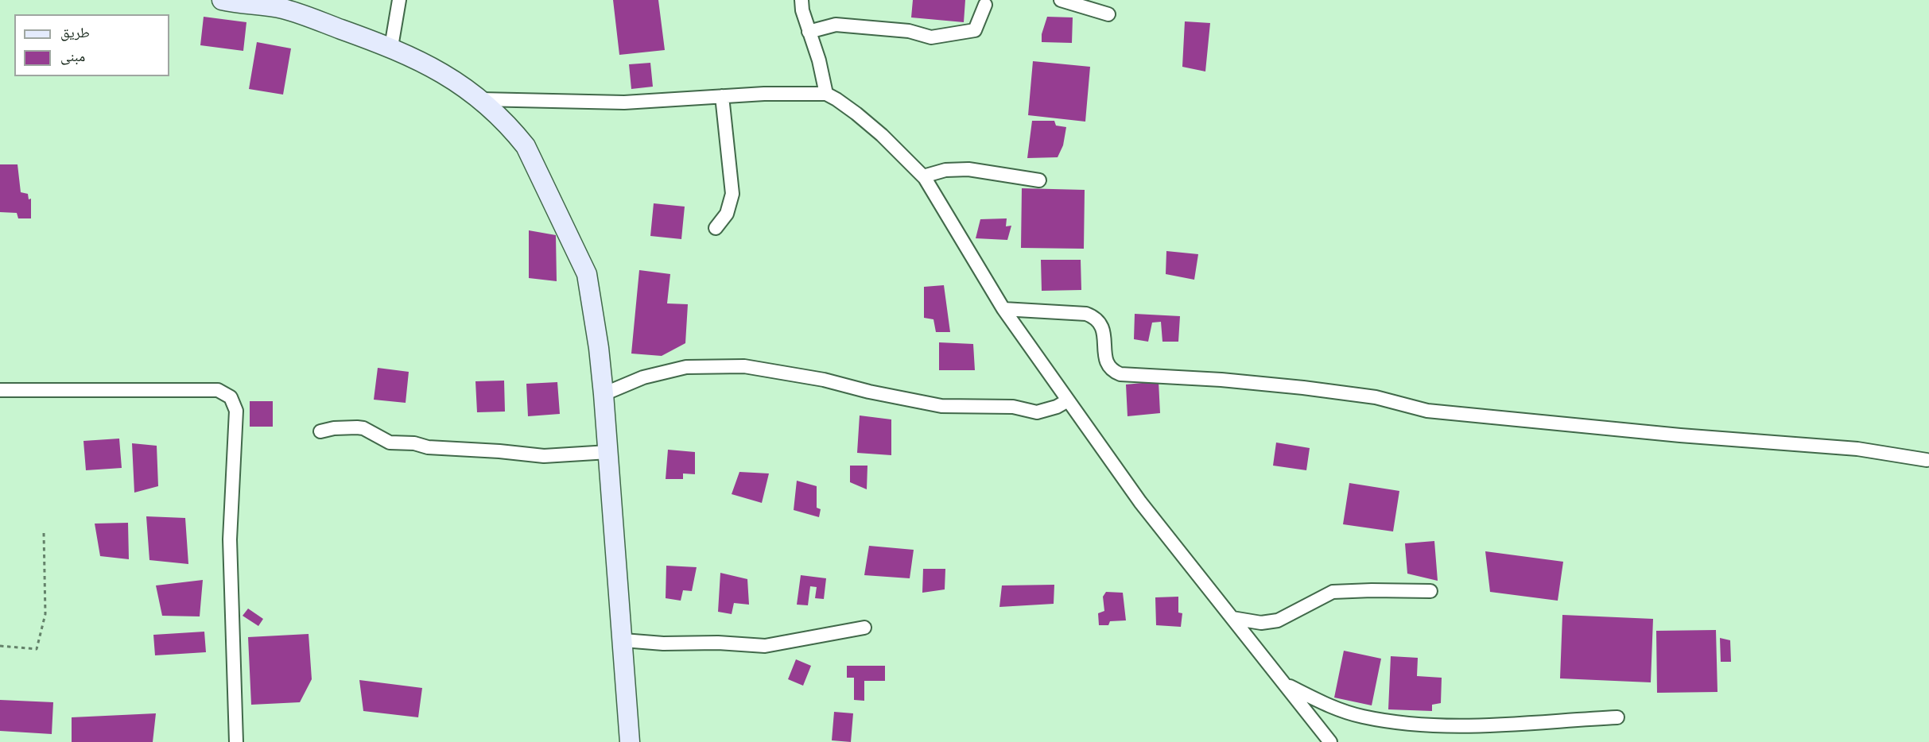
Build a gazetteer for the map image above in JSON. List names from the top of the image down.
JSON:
{
  "legend": ["طريق", "مبنى"]
}
